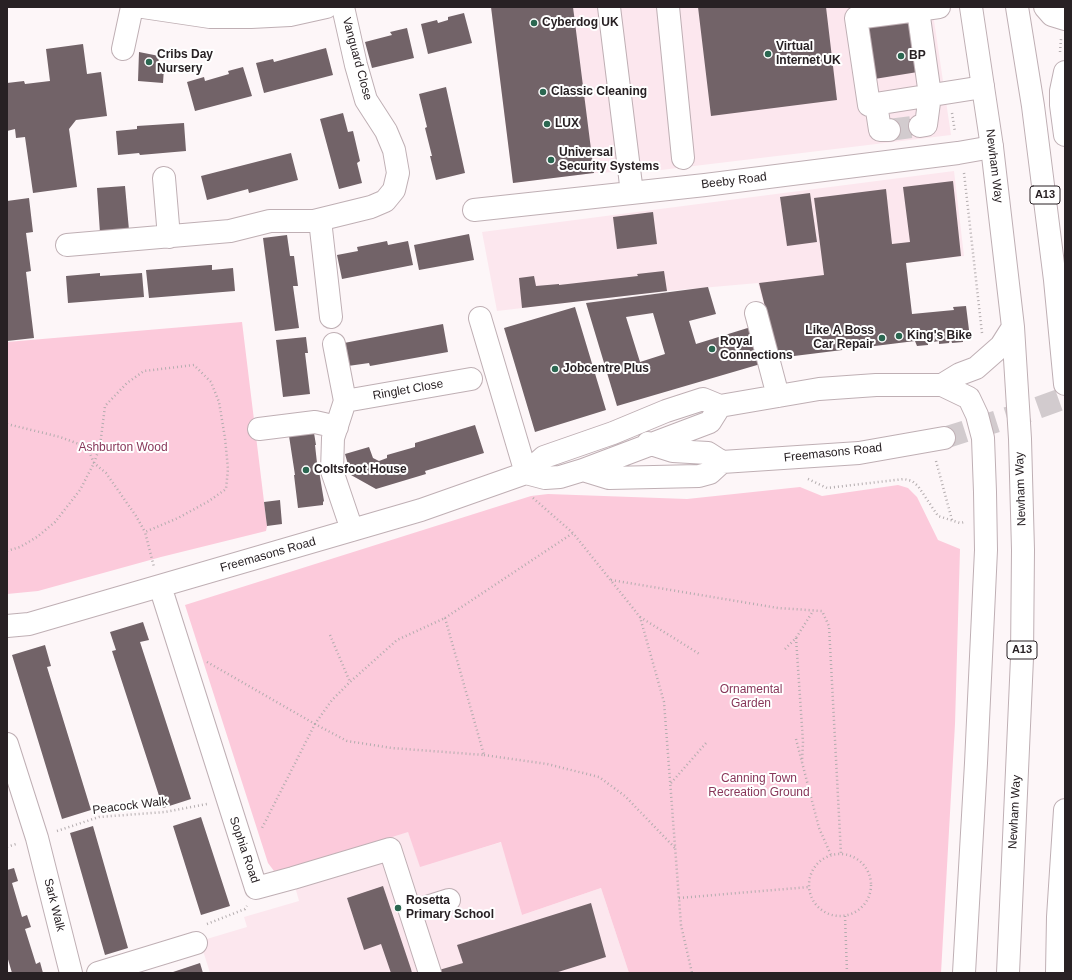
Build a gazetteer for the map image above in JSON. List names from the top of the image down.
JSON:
{
  "streets": {
    "main road": [
      "Vanguard Close",
      "Newham Way",
      "Beeby Road",
      "A13",
      "Ringlet Close",
      "Freemasons Road",
      "Sophia Road",
      "Sark Walk"
    ],
    "path": ["Peacock Walk"]
  },
  "crossings": [
    ["Newham Way", "Beeby Road"],
    ["Freemasons Road", "Sophia Road"],
    ["Peacock Walk", "Sophia Road"],
    ["Peacock Walk", "Sark Walk"]
  ],
  "parks": ["Ashburton Wood", "Ornamental Garden", "Canning Town Recreation Ground"],
  "places": [
    "Cyberdog UK",
    "Virtual Internet UK",
    "BP",
    "Cribs Day Nursery",
    "Classic Cleaning",
    "LUX",
    "Universal Security Systems",
    "King's Bike",
    "Like A Boss Car Repair",
    "Royal Connections",
    "Jobcentre Plus",
    "Coltsfoot House",
    "Rosetta Primary School"
  ]
}
